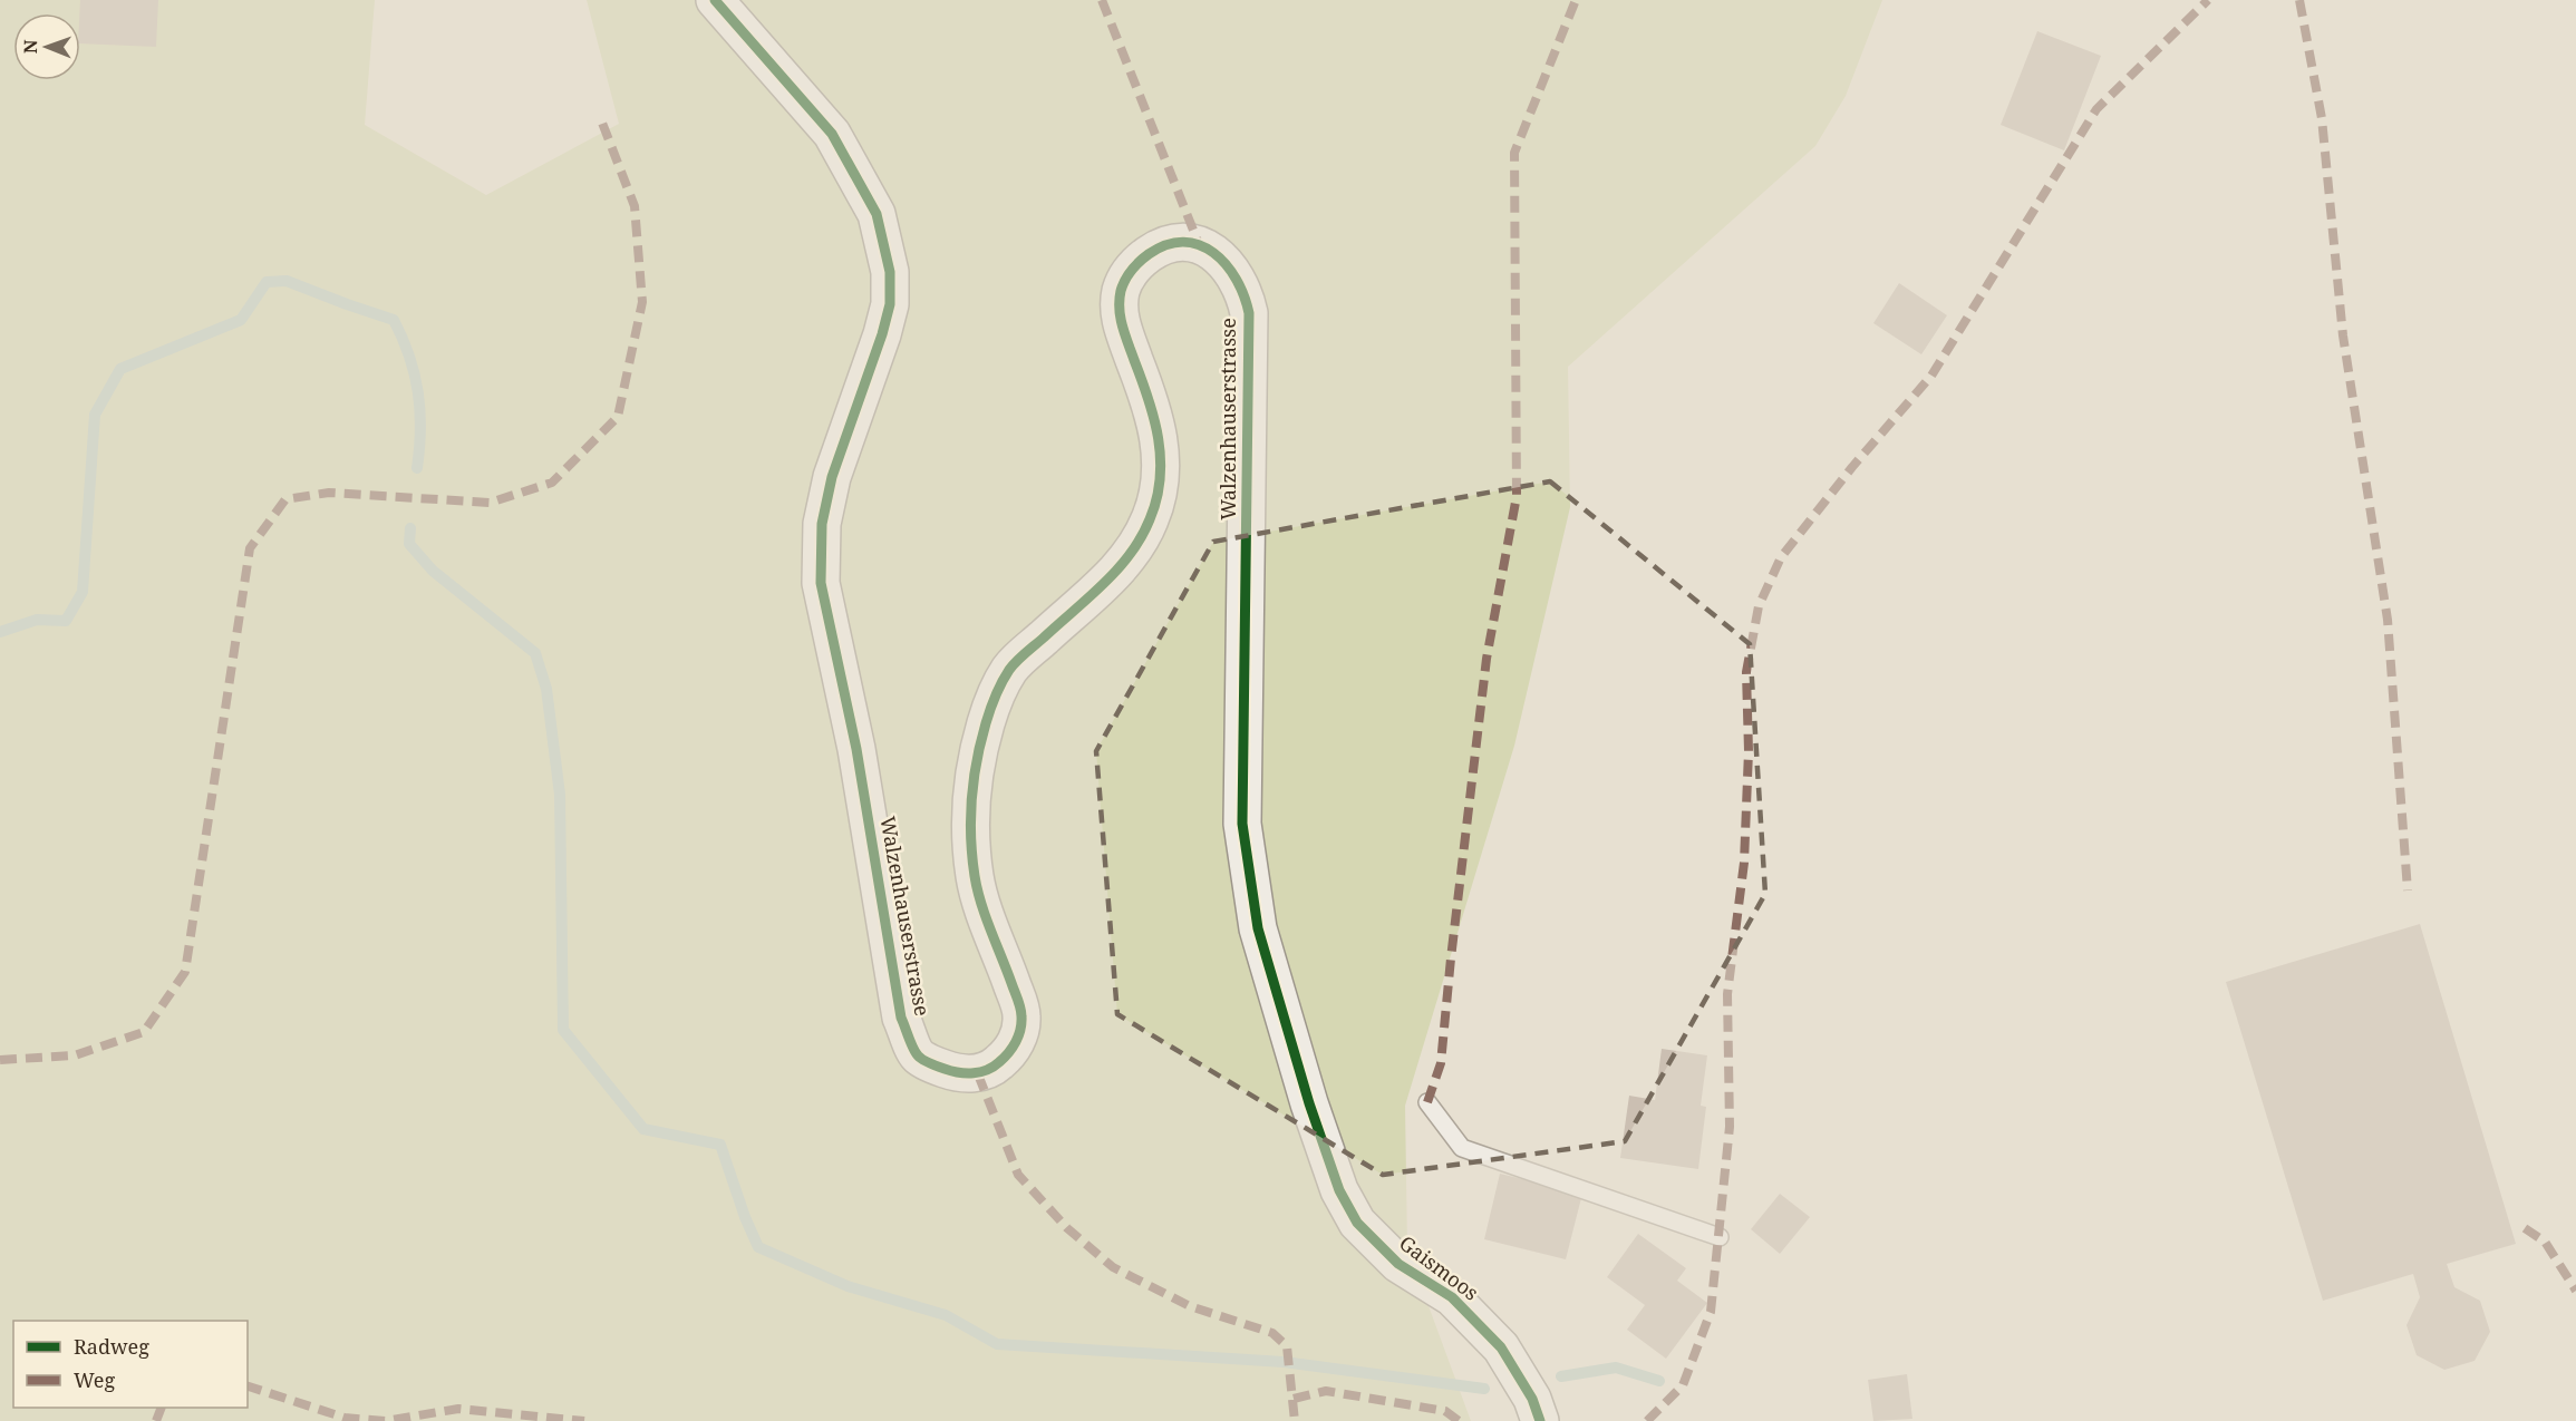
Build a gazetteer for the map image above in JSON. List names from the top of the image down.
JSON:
{
  "streets": {
    "street": ["Walzenhauserstrasse", "Gaismoos"]
  },
  "crossings": [
    ["Walzenhauserstrasse", "Gaismoos"]
  ],
  "legend": ["Radweg", "Weg"],
  "north": "left"
}
